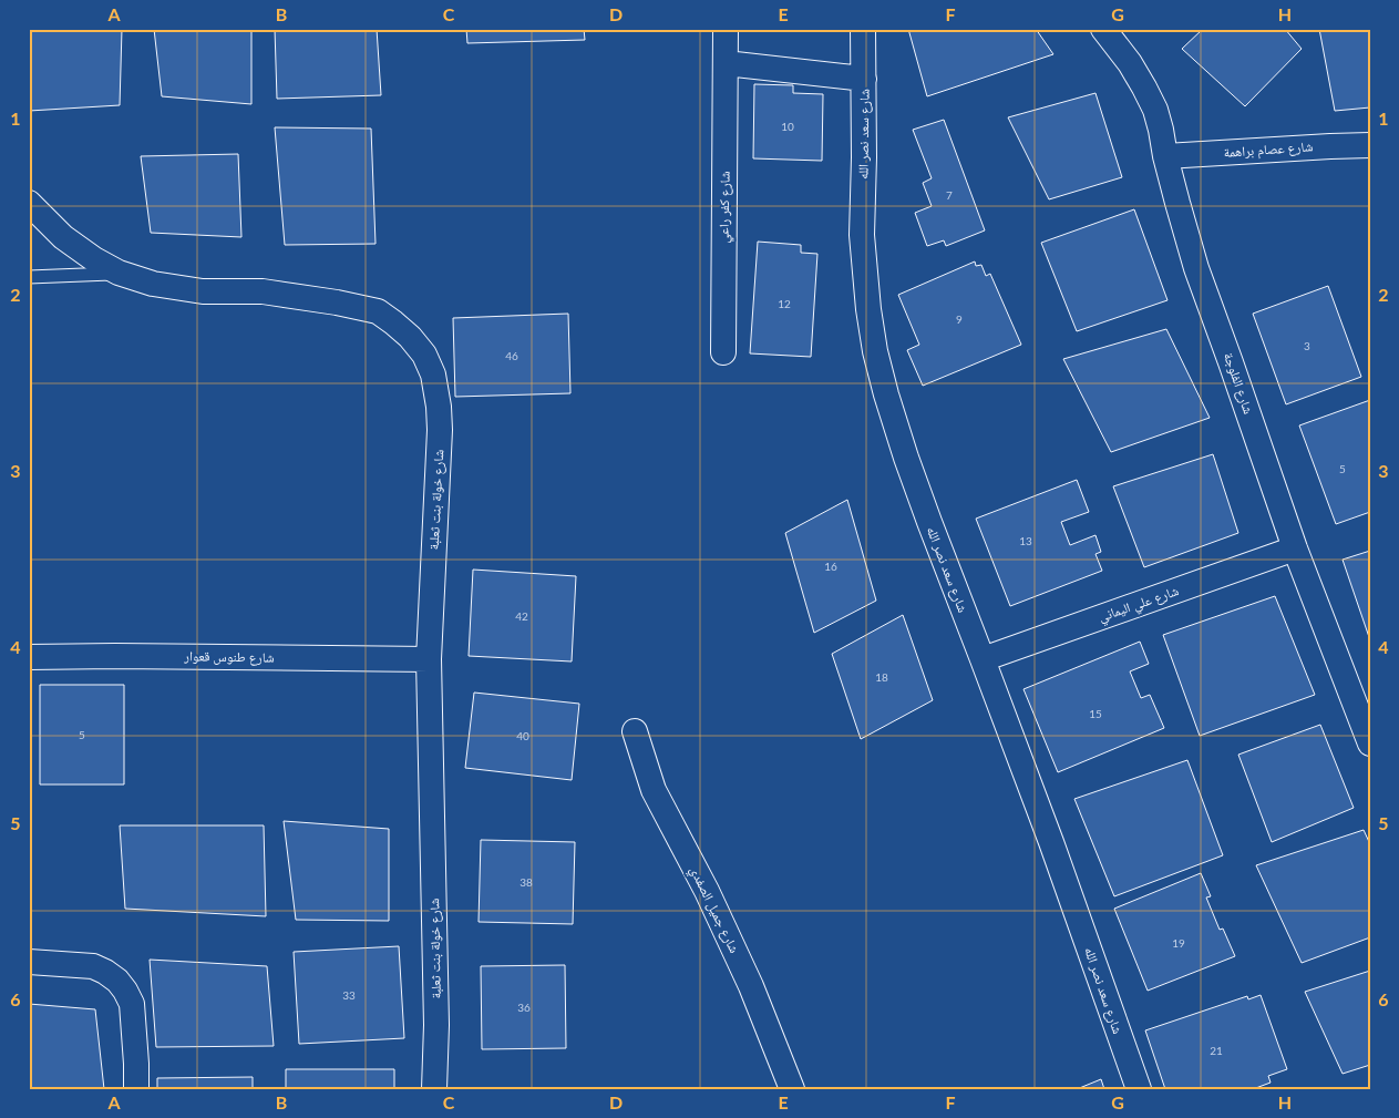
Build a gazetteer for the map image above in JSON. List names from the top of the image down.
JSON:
{
  "streets": {
    "street": [
      "شارع سعد نصر الله",
      "شارع عصام براهمة",
      "شارع كفر راعي",
      "شارع الفلوجة",
      "شارع خولة بنت ثعلبة",
      "شارع علي اليماني",
      "شارع طنوس قعوار",
      "شارع جميل الصفدي"
    ]
  },
  "crossings": [
    ["شارع سعد نصر الله", "شارع علي اليماني"],
    ["شارع عصام براهمة", "شارع الفلوجة"],
    ["شارع الفلوجة", "شارع علي اليماني"],
    ["شارع خولة بنت ثعلبة", "شارع طنوس قعوار"]
  ],
  "house_numbers": [
    "10",
    "7",
    "12",
    "9",
    "3",
    "46",
    "5",
    "13",
    "16",
    "42",
    "18",
    "15",
    "5",
    "40",
    "38",
    "19",
    "33",
    "36",
    "21"
  ],
  "grid": {
    "columns": [
      "A",
      "B",
      "C",
      "D",
      "E",
      "F",
      "G",
      "H"
    ],
    "rows": [
      "1",
      "2",
      "3",
      "4",
      "5",
      "6"
    ]
  }
}
